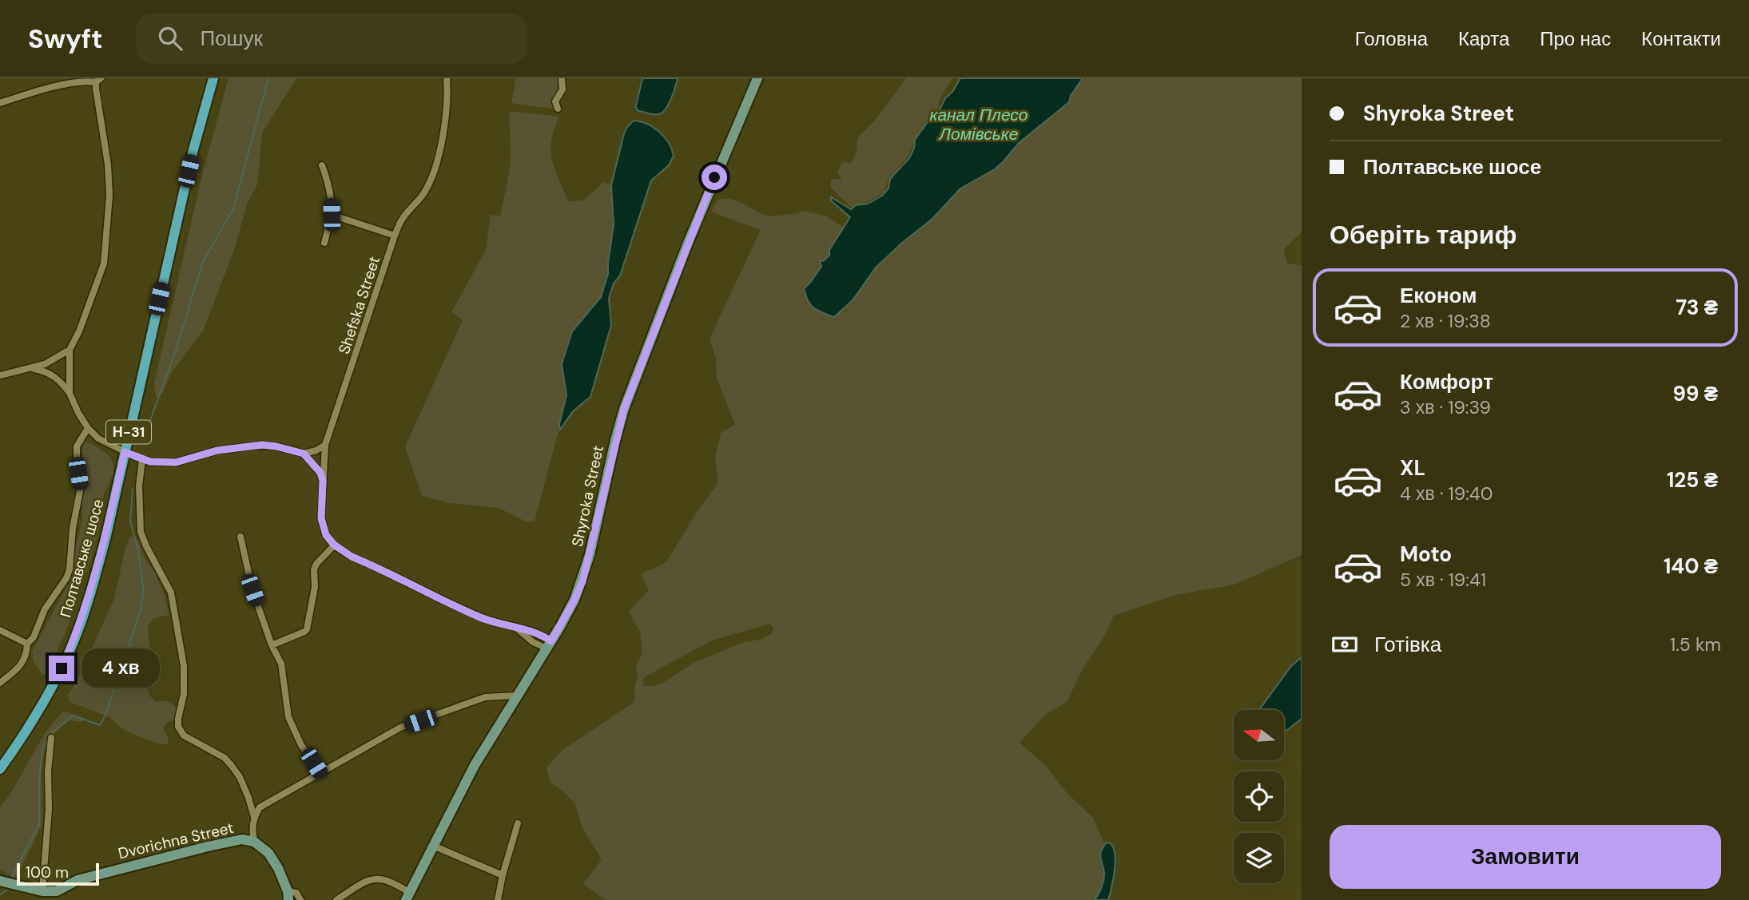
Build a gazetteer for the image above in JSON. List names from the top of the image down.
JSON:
{
  "streets": {
    "main road": [
      "Н-31",
      "Shyroka Street",
      "Полтавське шосе",
      "Dvorichna Street"
    ],
    "street": ["Shefska Street"]
  },
  "crossings": [
    ["Shyroka Street", "Dvorichna Street"]
  ],
  "water": ["канал Плесо Ломівське"],
  "scale_bar": "100 m",
  "north": "left",
  "page": {
    "header": "Swyft",
    "search": "Пошук",
    "nav": [
      "Головна",
      "Карта",
      "Про нас",
      "Контакти"
    ],
    "banner": ["Shyroka Street", "Полтавське шосе"],
    "heading": "Оберіть тариф",
    "list": [
      {
        "name": "Економ",
        "note": "2 хв · 19:38",
        "value": "73 ₴"
      },
      {
        "name": "Комфорт",
        "note": "3 хв · 19:39",
        "value": "99 ₴"
      },
      {
        "name": "XL",
        "note": "4 хв · 19:40",
        "value": "125 ₴"
      },
      {
        "name": "Moto",
        "note": "5 хв · 19:41",
        "value": "140 ₴"
      }
    ],
    "pay": ["Готівка", "1.5 km"],
    "bubble": "4 хв",
    "buttons": "Замовити",
    "scale": "100 m"
  }
}
